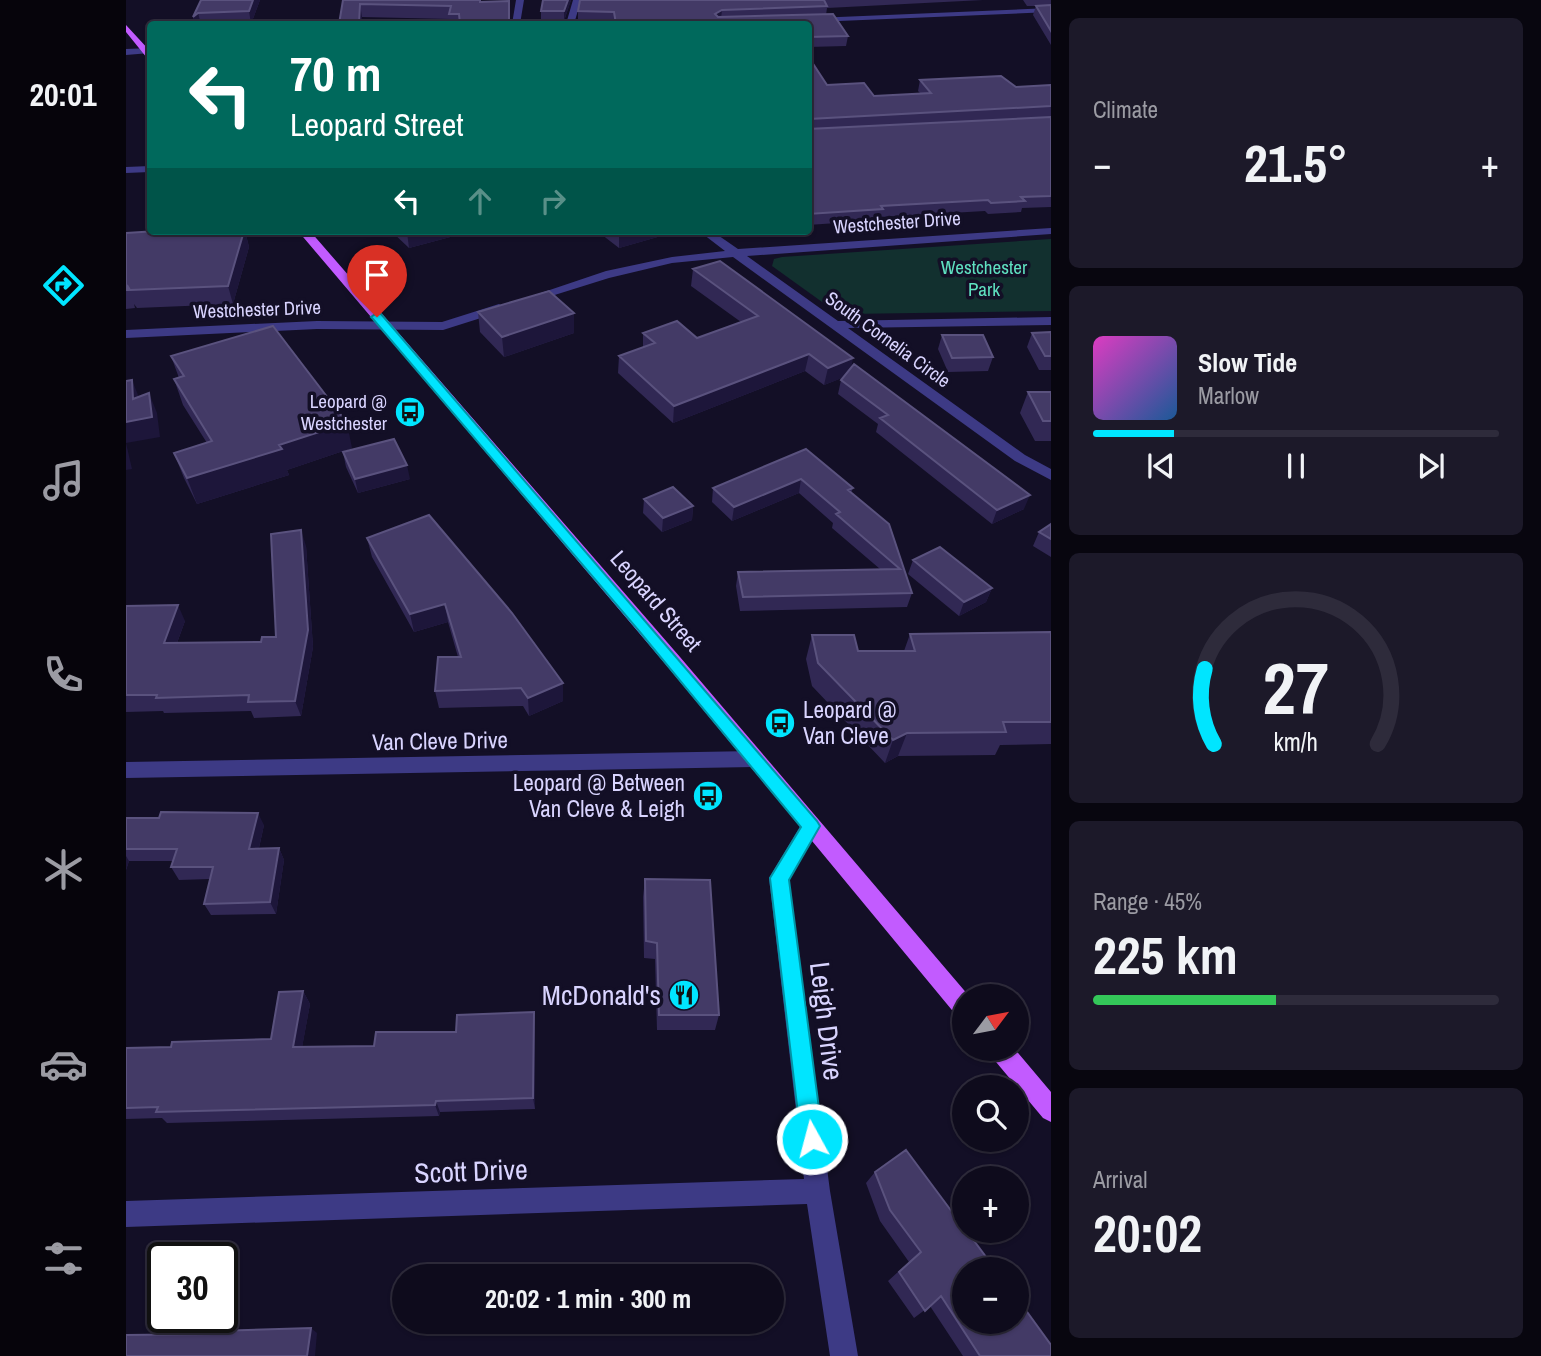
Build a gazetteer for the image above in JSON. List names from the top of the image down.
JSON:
{
  "streets": {
    "main road": ["Leopard Street"],
    "street": [
      "Westchester Drive",
      "South Cornelia Circle",
      "Van Cleve Drive",
      "Leigh Drive",
      "Scott Drive"
    ]
  },
  "crossings": [
    ["Westchester Drive", "South Cornelia Circle"],
    ["Westchester Drive", "Leopard Street"],
    ["Leopard Street", "Van Cleve Drive"],
    ["Leopard Street", "Leigh Drive"],
    ["Leigh Drive", "Scott Drive"]
  ],
  "parks": ["Westchester Park"],
  "places": {
    "bus stop": ["Leopard @ Westchester", "Leopard @ Van Cleve", "Leopard @ Between Van Cleve & Leigh"],
    "restaurant": ["McDonald's"]
  },
  "north": "top right",
  "page": {
    "tabs": "20:01",
    "tile": [
      "Climate",
      ["Range · 45%", "225 km"],
      ["Arrival", "20:02"]
    ],
    "turn": ["70 m", "Leopard Street"],
    "heat": ["−", "21.5°", "+"],
    "song": ["Slow Tide", "Marlow"],
    "map_buttons": ["+", "−"],
    "limit": "30",
    "trip": "20:02 · 1 min · 300 m",
    "gauge": ["27", "km/h"]
  }
}
